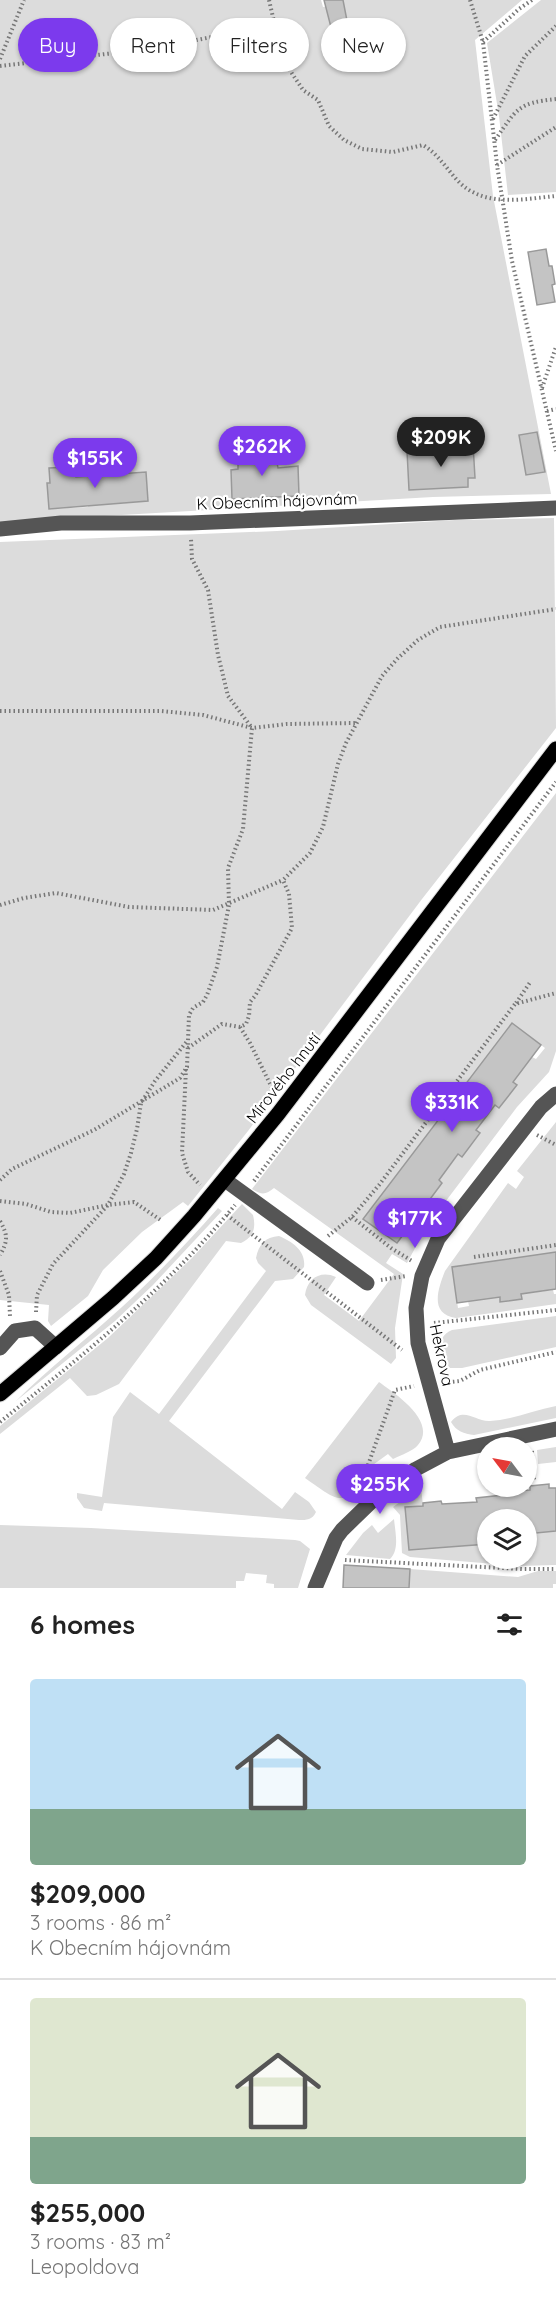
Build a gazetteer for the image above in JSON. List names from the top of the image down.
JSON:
{
  "streets": {
    "main road": ["Mírového hnutí"],
    "street": ["K Obecním hájovnám", "Hekrova"]
  },
  "north": "top left",
  "page": {
    "chip": [
      "Buy",
      "Rent",
      "Filters",
      "New"
    ],
    "price": [
      "$209K",
      "$262K",
      "$155K",
      "$331K",
      "$177K",
      "$255K"
    ],
    "heading": "6 homes",
    "list": [
      {
        "name": "$209,000",
        "note": "3 rooms · 86 m² · K Obecním hájovnám"
      },
      {
        "name": "$255,000",
        "note": "3 rooms · 83 m² · Leopoldova"
      }
    ]
  }
}
